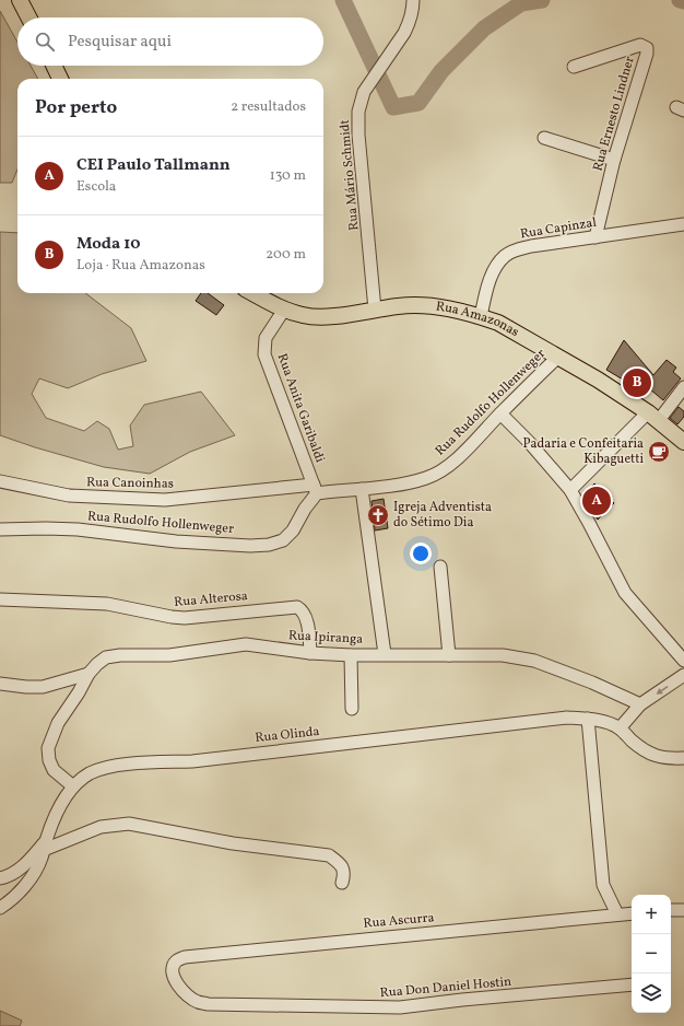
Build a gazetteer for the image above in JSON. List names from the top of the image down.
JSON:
{
  "streets": {
    "main road": ["Rua Amazonas"],
    "street": [
      "Rua Ernesto Lindner",
      "Rua Mário Schmidt",
      "Rua Capinzal",
      "Rua Rudolfo Hollenweger",
      "Rua Anita Garibaldi",
      "Rua Canoinhas",
      "Rua Alterosa",
      "Rua Ipiranga",
      "Rua Olinda",
      "Rua Ascurra",
      "Rua Don Daniel Hostin"
    ]
  },
  "crossings": [
    ["Rua Ernesto Lindner", "Rua Capinzal"],
    ["Rua Mário Schmidt", "Rua Amazonas"],
    ["Rua Capinzal", "Rua Amazonas"],
    ["Rua Amazonas", "Rua Rudolfo Hollenweger"],
    ["Rua Amazonas", "Rua Anita Garibaldi"],
    ["Rua Rudolfo Hollenweger", "Rua Anita Garibaldi"],
    ["Rua Rudolfo Hollenweger", "Rua Canoinhas"],
    ["Rua Anita Garibaldi", "Rua Canoinhas"],
    ["Rua Alterosa", "Rua Ipiranga"],
    ["Rua Ipiranga", "Rua Olinda"],
    ["Rua Ascurra", "Rua Don Daniel Hostin"]
  ],
  "places": {
    "cafe": ["Padaria e Confeitaria Kibaguetti"],
    "church": ["Igreja Adventista do Sétimo Dia"]
  },
  "page": {
    "search": "Pesquisar aqui",
    "heading": ["Por perto", "2 resultados"],
    "list": [
      {
        "mark": "A",
        "name": "CEI Paulo Tallmann",
        "note": "Escola",
        "value": "130 m"
      },
      {
        "mark": "B",
        "name": "Moda 10",
        "note": "Loja · Rua Amazonas",
        "value": "200 m"
      }
    ],
    "pins": ["B", "A"],
    "map_buttons": ["+", "−"]
  }
}
